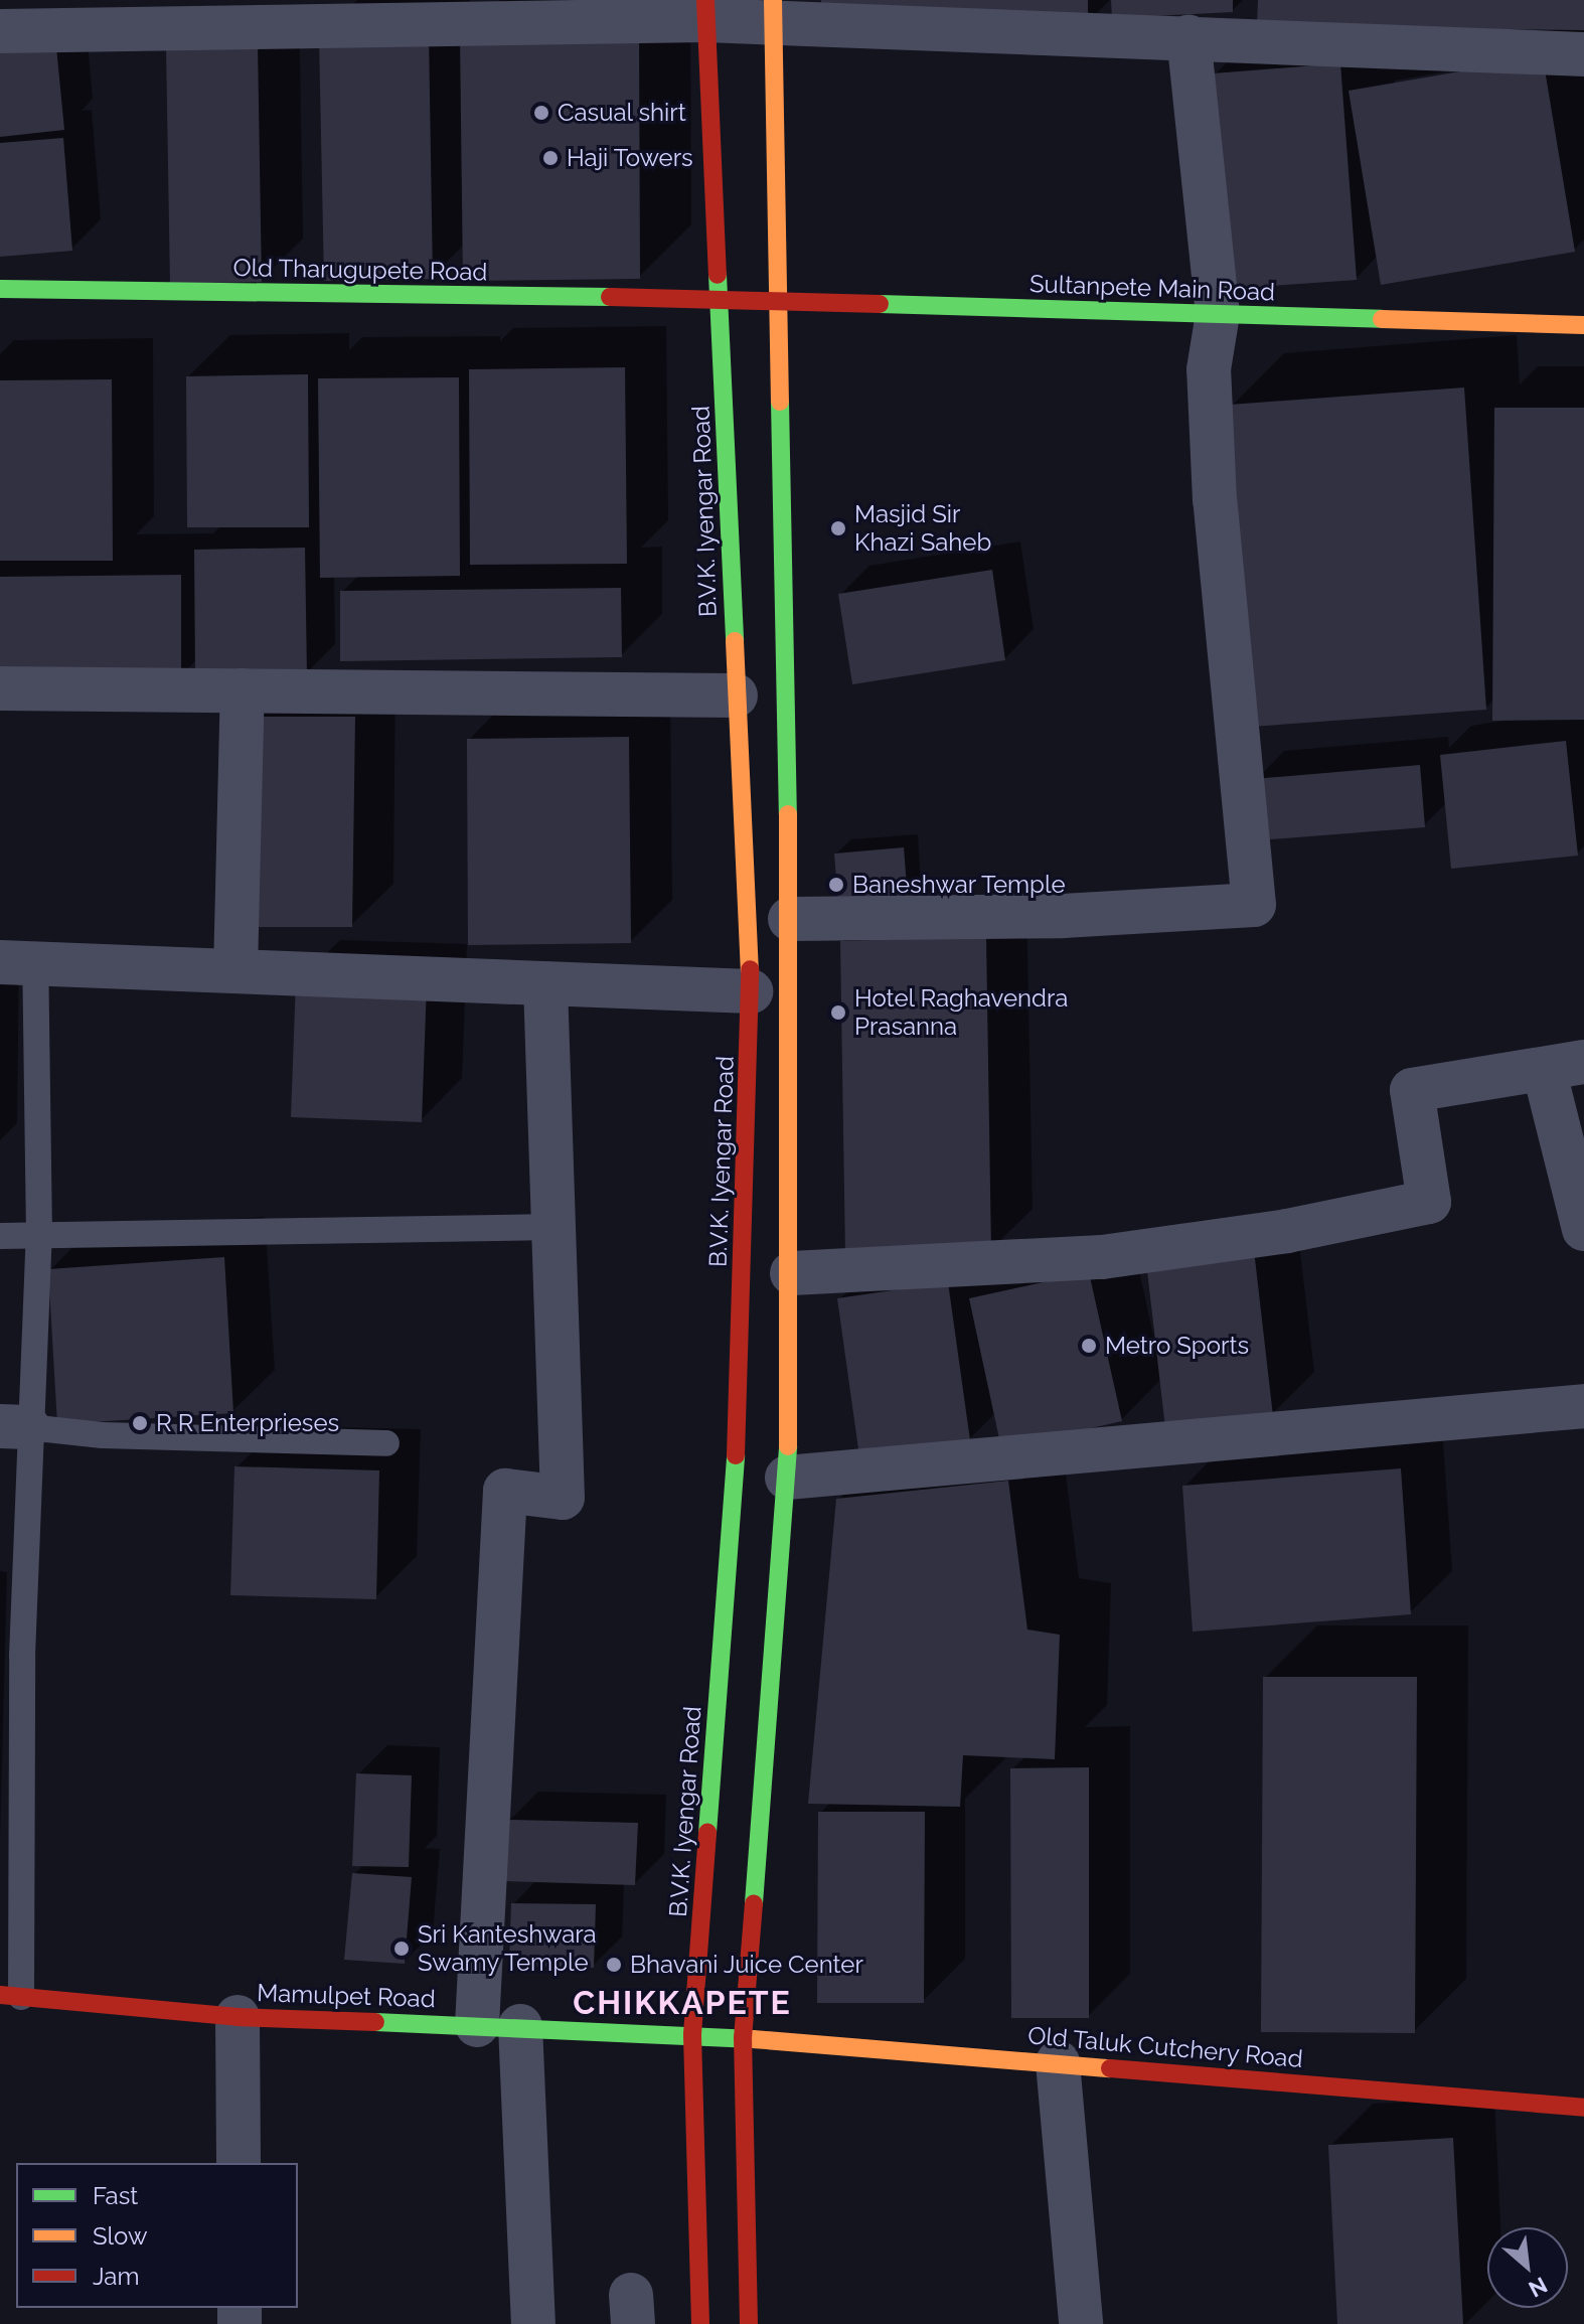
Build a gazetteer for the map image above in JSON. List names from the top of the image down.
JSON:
{
  "streets": {
    "street": [
      "Old Tharugupete Road",
      "Sultanpete Main Road",
      "B.V.K. Iyengar Road",
      "Mamulpet Road",
      "Old Taluk Cutchery Road"
    ]
  },
  "crossings": [
    ["Old Tharugupete Road", "Sultanpete Main Road"],
    ["Old Tharugupete Road", "B.V.K. Iyengar Road"],
    ["Sultanpete Main Road", "B.V.K. Iyengar Road"],
    ["B.V.K. Iyengar Road", "Mamulpet Road"],
    ["B.V.K. Iyengar Road", "Old Taluk Cutchery Road"],
    ["Mamulpet Road", "Old Taluk Cutchery Road"]
  ],
  "districts": ["CHIKKAPETE"],
  "places": [
    "Casual shirt",
    "Haji Towers",
    "Masjid Sir Khazi Saheb",
    "Baneshwar Temple",
    "Hotel Raghavendra Prasanna",
    "Metro Sports",
    "R R Enterprieses",
    "Sri Kanteshwara Swamy Temple",
    "Bhavani Juice Center"
  ],
  "legend": ["Fast", "Slow", "Jam"],
  "north": "bottom right"
}
